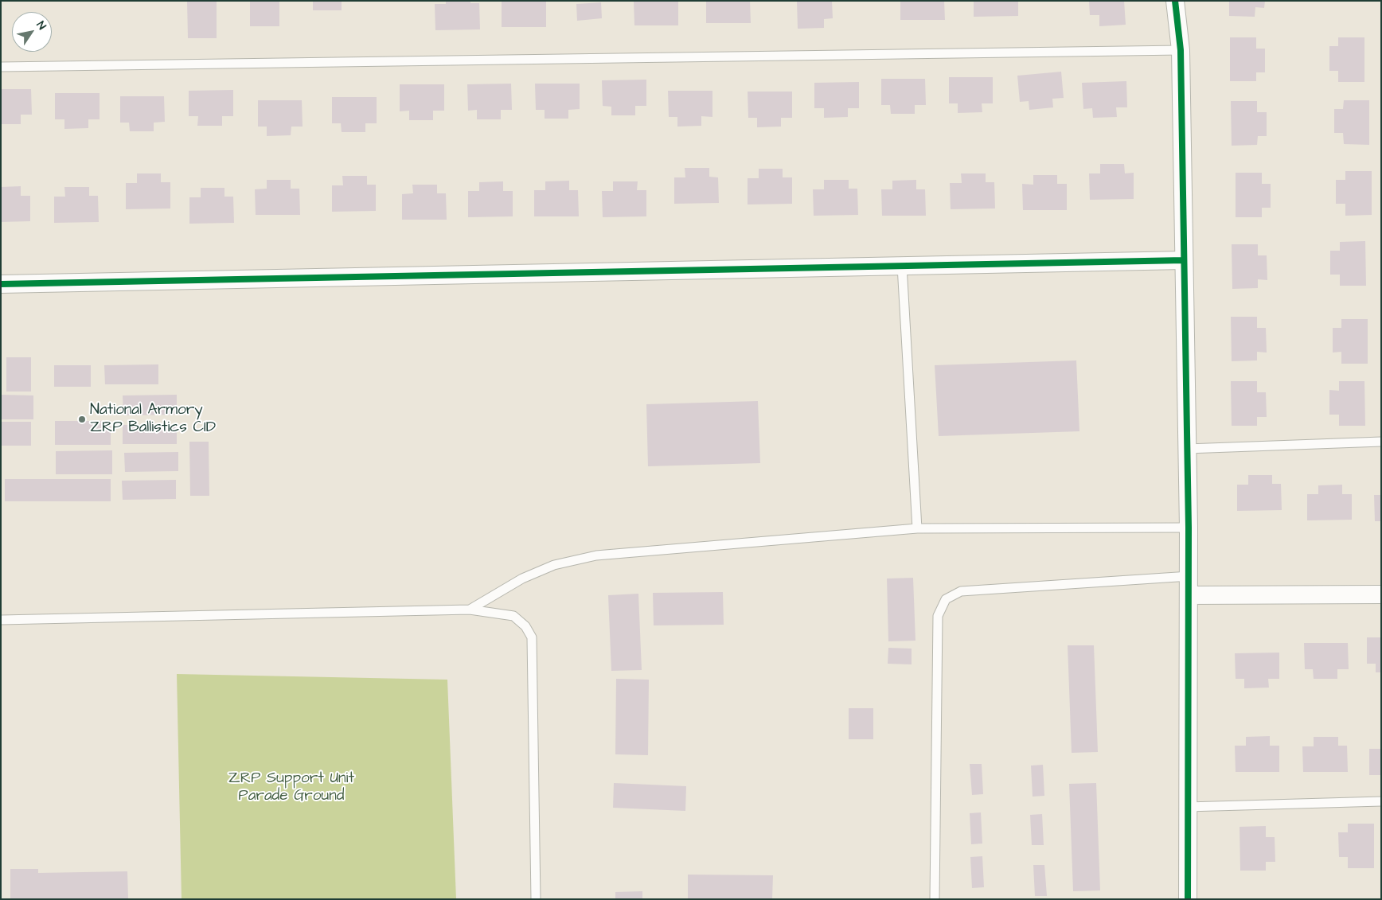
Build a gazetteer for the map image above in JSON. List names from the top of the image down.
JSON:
{
  "parks": ["ZRP Support Unit Parade Ground"],
  "places": ["National Armory ZRP Ballistics CID"],
  "north": "top right"
}
